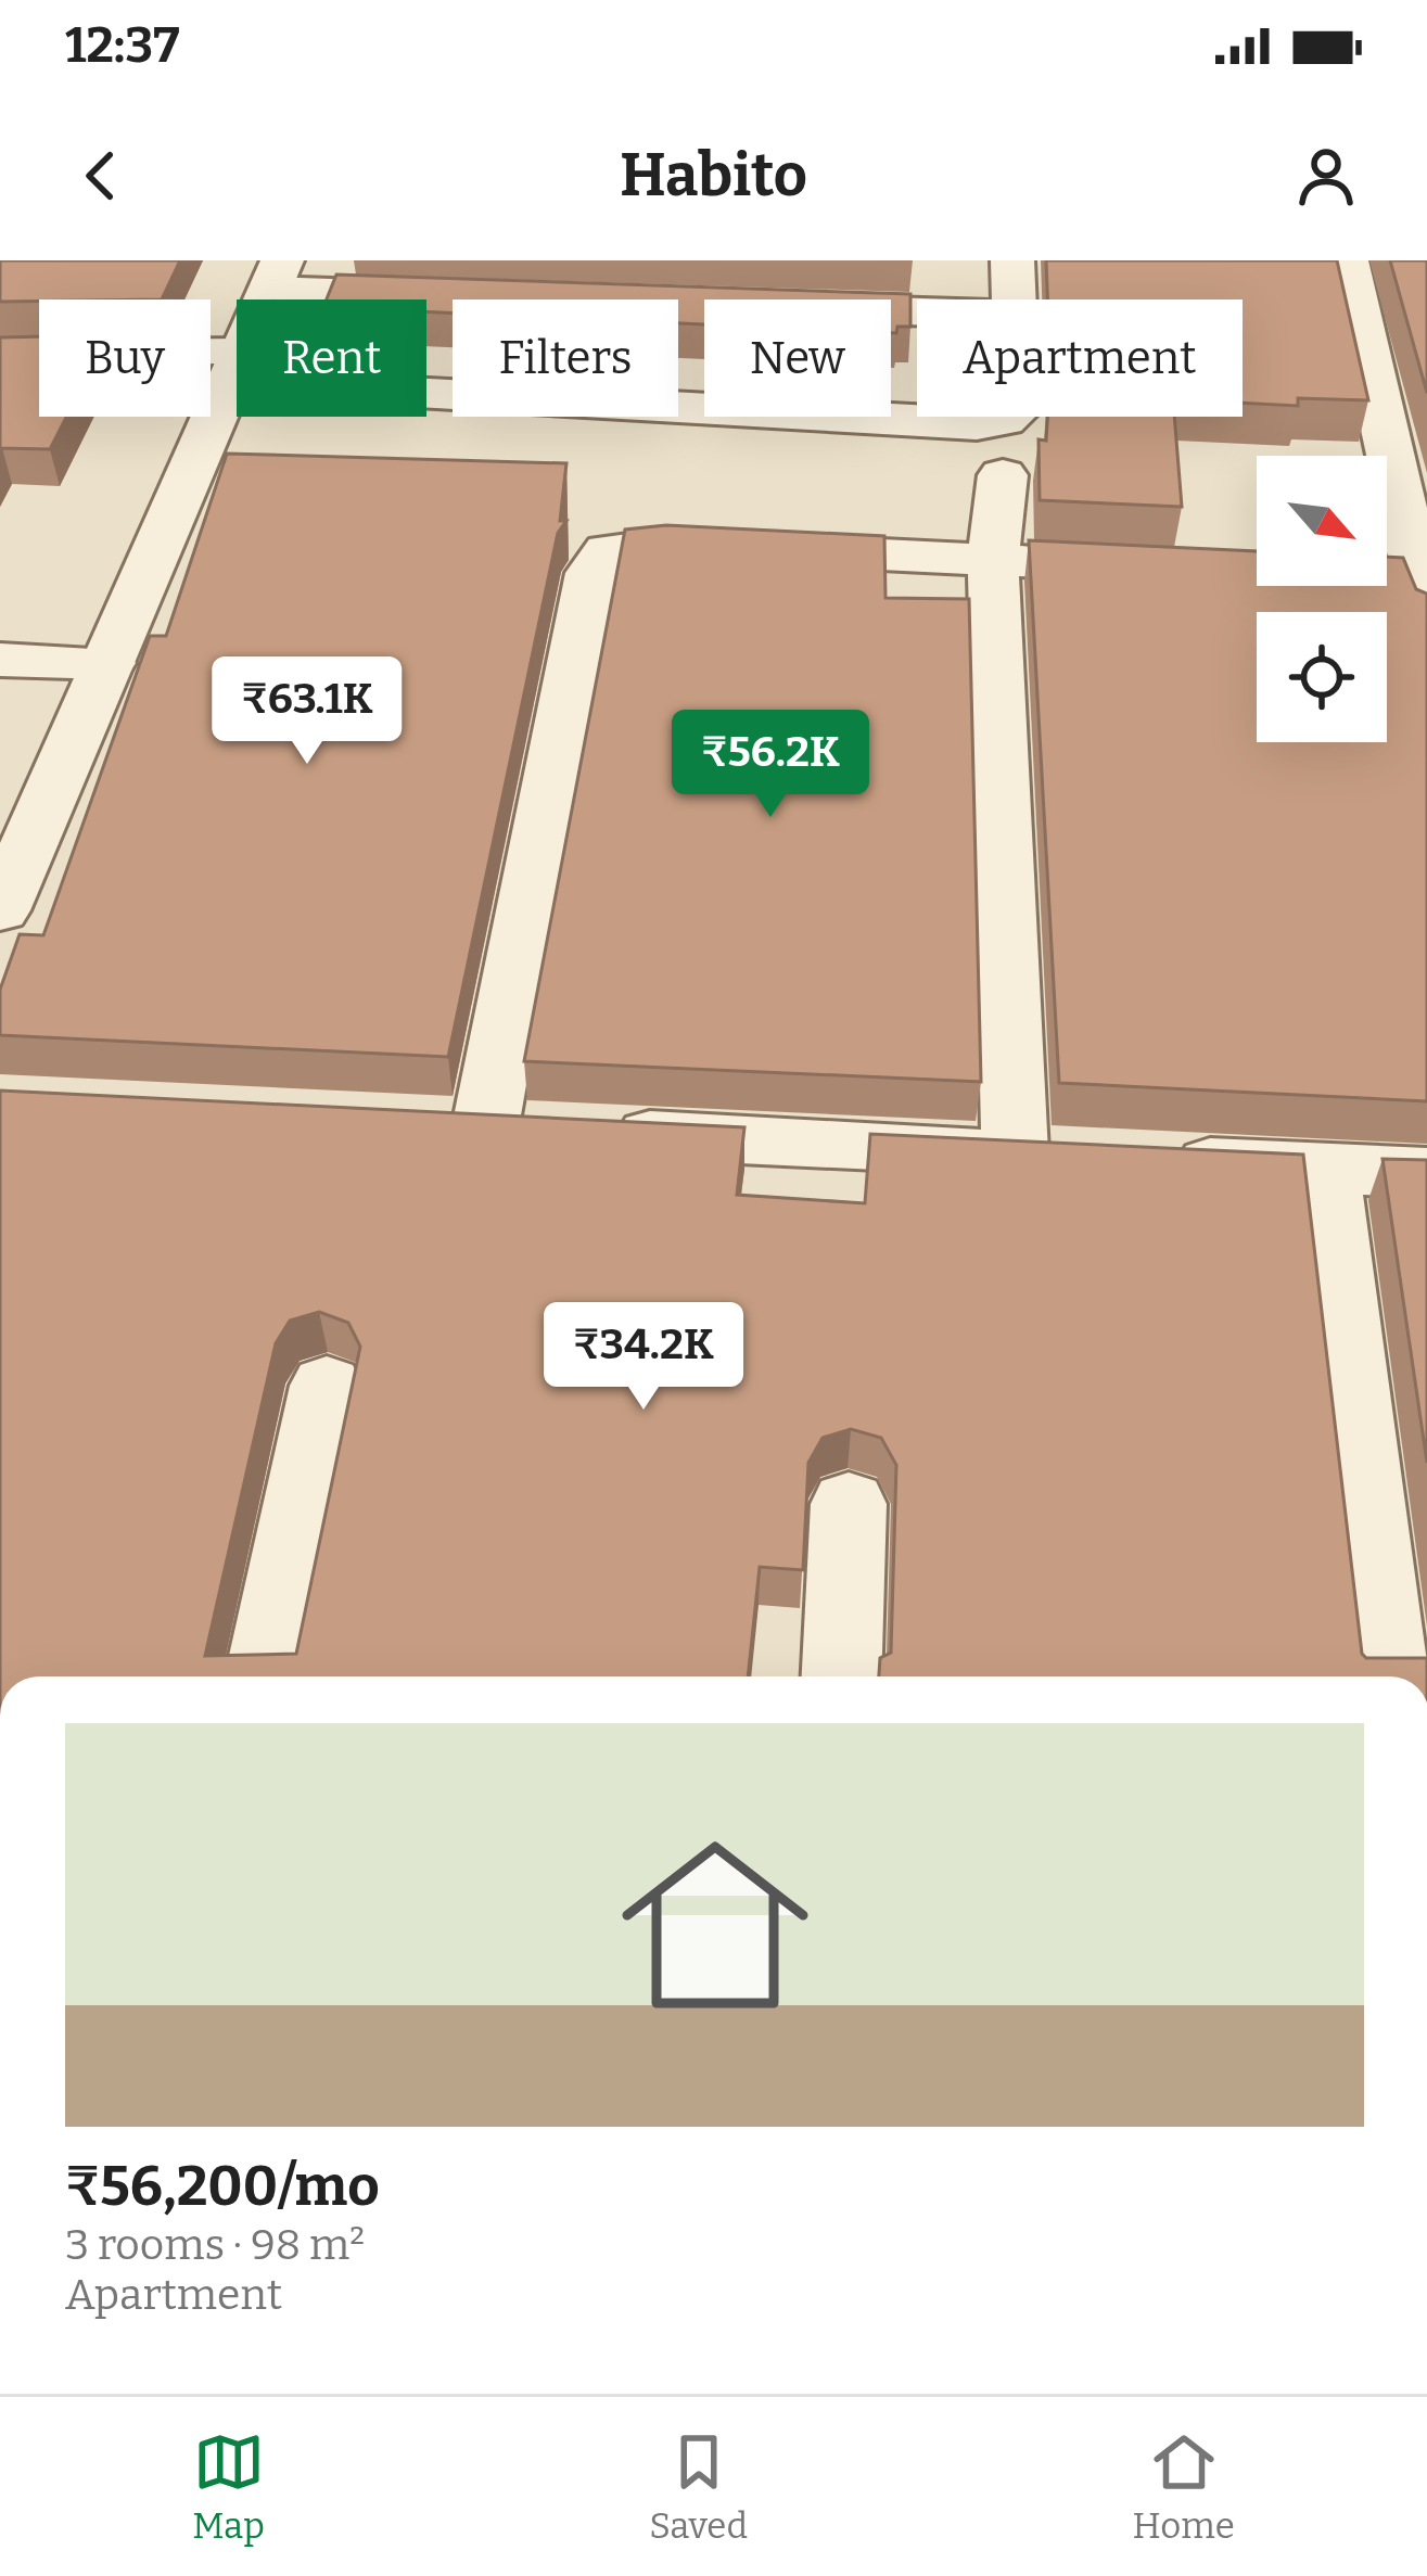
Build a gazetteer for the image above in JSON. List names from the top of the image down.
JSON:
{
  "north": "bottom right",
  "page": {
    "status": "12:37",
    "header": "Habito",
    "chip": [
      "Buy",
      "Rent",
      "Filters",
      "New",
      "Apartment"
    ],
    "price": ["₹63.1K", "₹56.2K", "₹34.2K"],
    "list": [
      {
        "name": "₹56,200/mo",
        "note": "3 rooms · 98 m² · Apartment"
      }
    ],
    "tabs": ["Map", "Saved", "Home"]
  }
}
